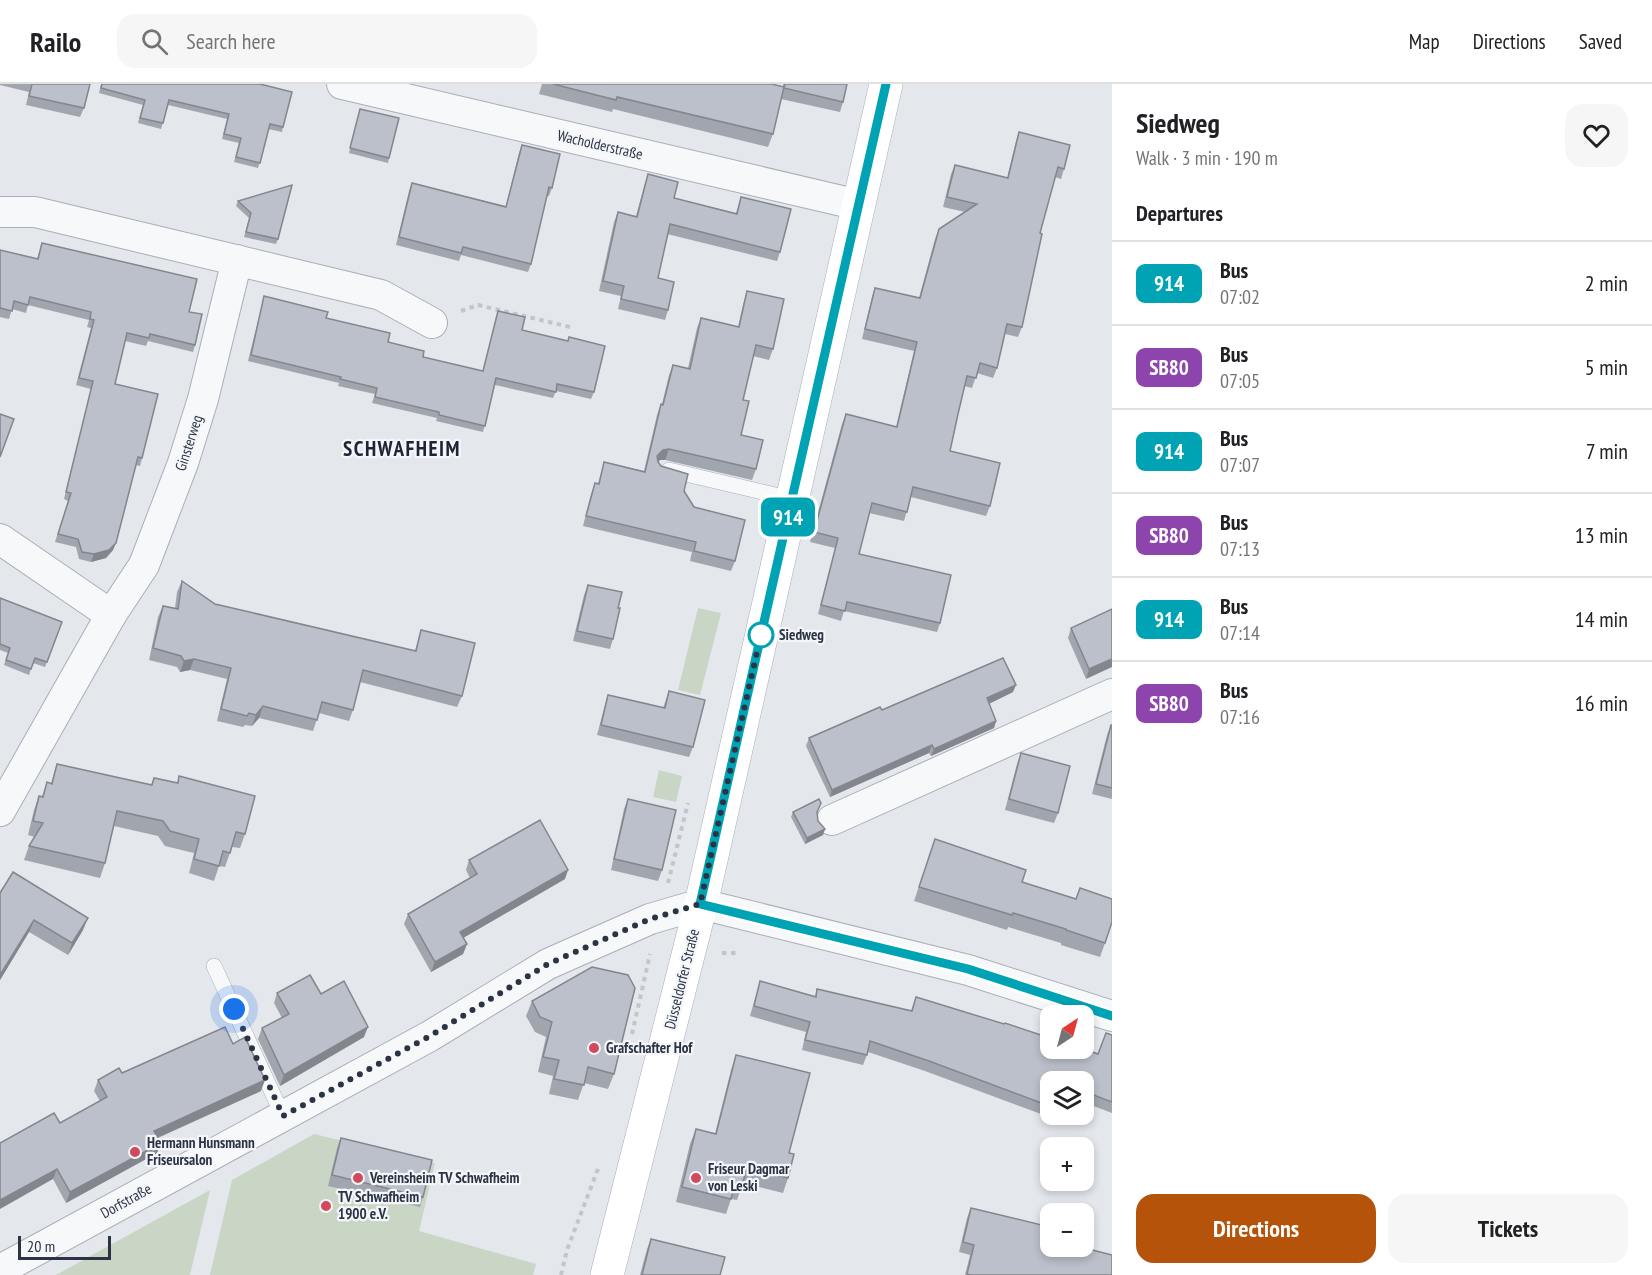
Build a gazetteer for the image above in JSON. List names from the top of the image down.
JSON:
{
  "streets": {
    "main road": ["Düsseldorfer Straße"],
    "street": ["Wacholderstraße", "Ginsterweg", "Dorfstraße"]
  },
  "crossings": [
    ["Wacholderstraße", "Düsseldorfer Straße"],
    ["Düsseldorfer Straße", "Dorfstraße"]
  ],
  "districts": ["SCHWAFHEIM"],
  "places": [
    "Siedweg",
    "Grafschafter Hof",
    "Hermann Hunsmann Friseursalon",
    "Vereinsheim TV Schwafheim",
    "Friseur Dagmar von Leski",
    "TV Schwafheim 1900 e.V."
  ],
  "lines": ["bus line 914"],
  "scale_bar": "20 m",
  "north": "top right",
  "page": {
    "header": "Railo",
    "search": "Search here",
    "nav": ["Map", "Directions", "Saved"],
    "on_map": "914",
    "heading": [
      ["Siedweg", "Walk · 3 min · 190 m"],
      "Departures"
    ],
    "list": [
      {
        "mark": "914",
        "name": "Bus",
        "note": "07:02",
        "value": "2 min"
      },
      {
        "mark": "SB80",
        "name": "Bus",
        "note": "07:05",
        "value": "5 min"
      },
      {
        "mark": "914",
        "name": "Bus",
        "note": "07:07",
        "value": "7 min"
      },
      {
        "mark": "SB80",
        "name": "Bus",
        "note": "07:13",
        "value": "13 min"
      },
      {
        "mark": "914",
        "name": "Bus",
        "note": "07:14",
        "value": "14 min"
      },
      {
        "mark": "SB80",
        "name": "Bus",
        "note": "07:16",
        "value": "16 min"
      }
    ],
    "map_buttons": ["+", "−"],
    "buttons": ["Directions", "Tickets"],
    "scale": "20 m"
  }
}
